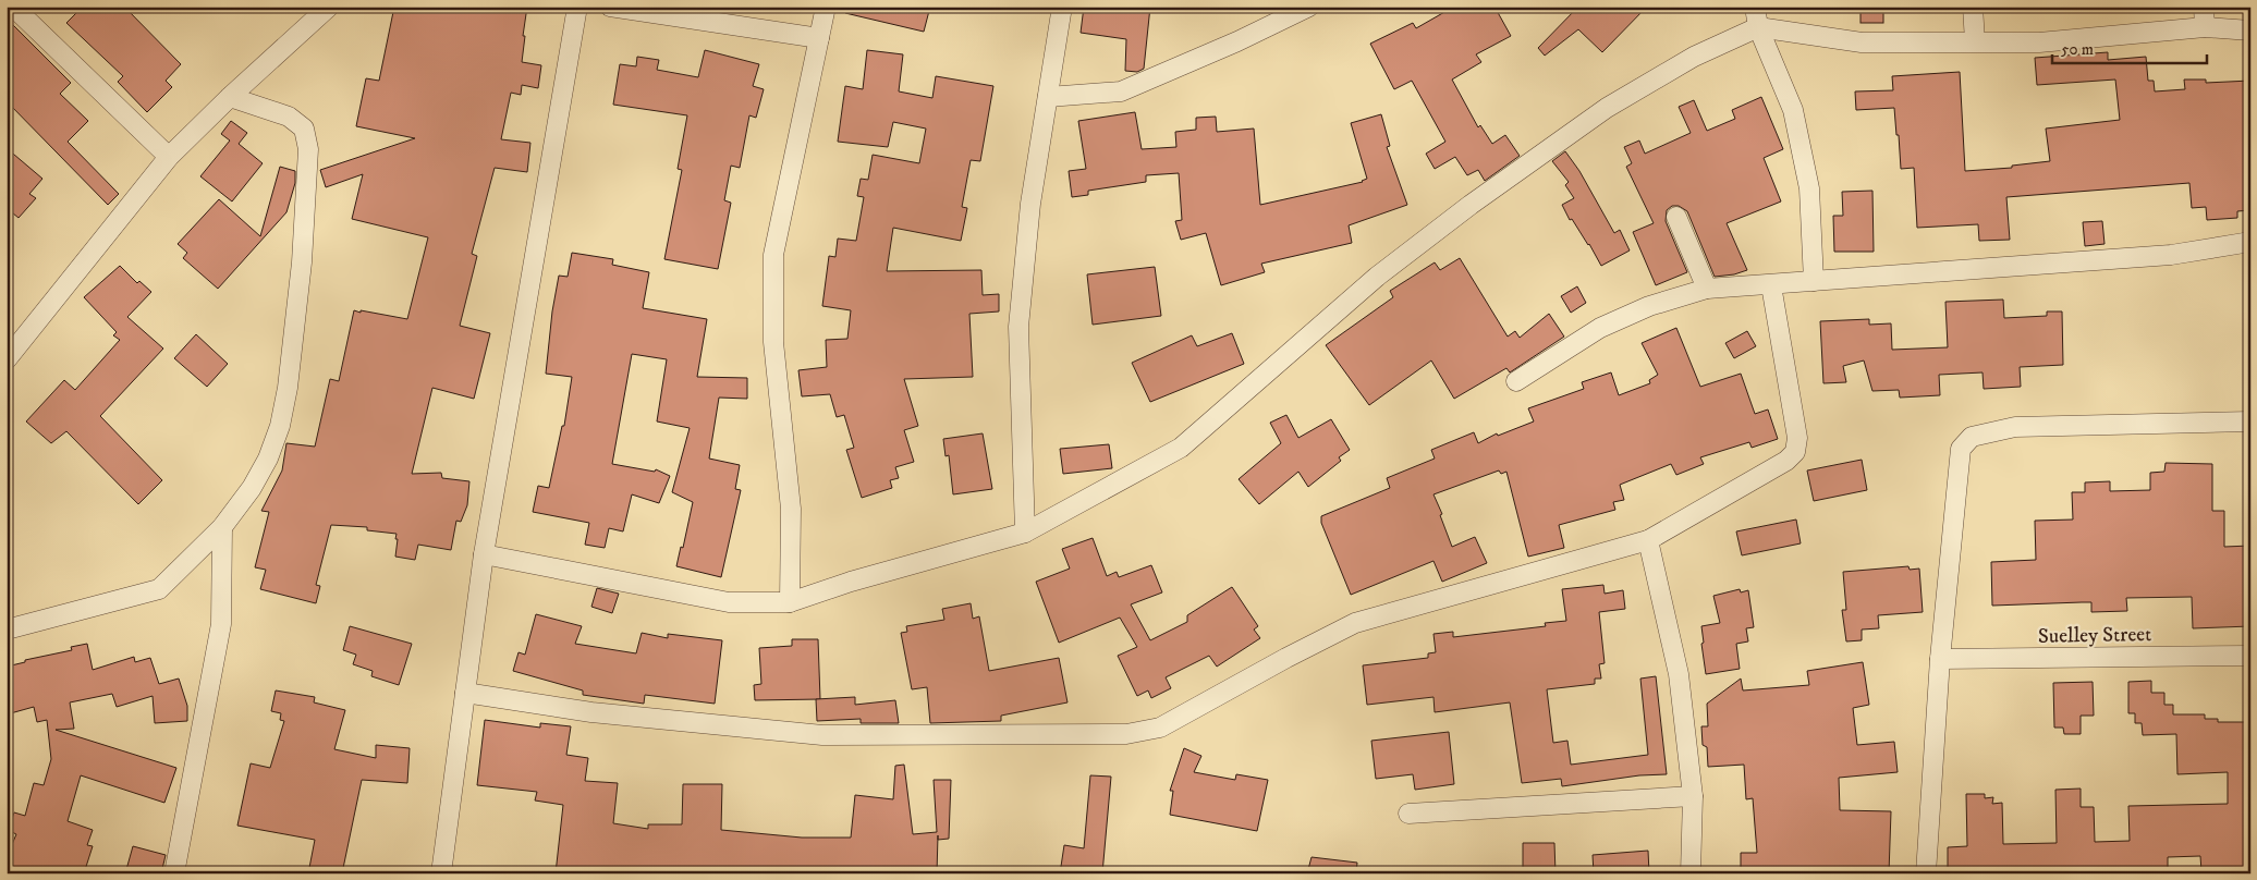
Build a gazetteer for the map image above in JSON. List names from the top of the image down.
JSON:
{
  "streets": {
    "street": ["Suelley Street"]
  },
  "scale_bar": "50 m"
}
